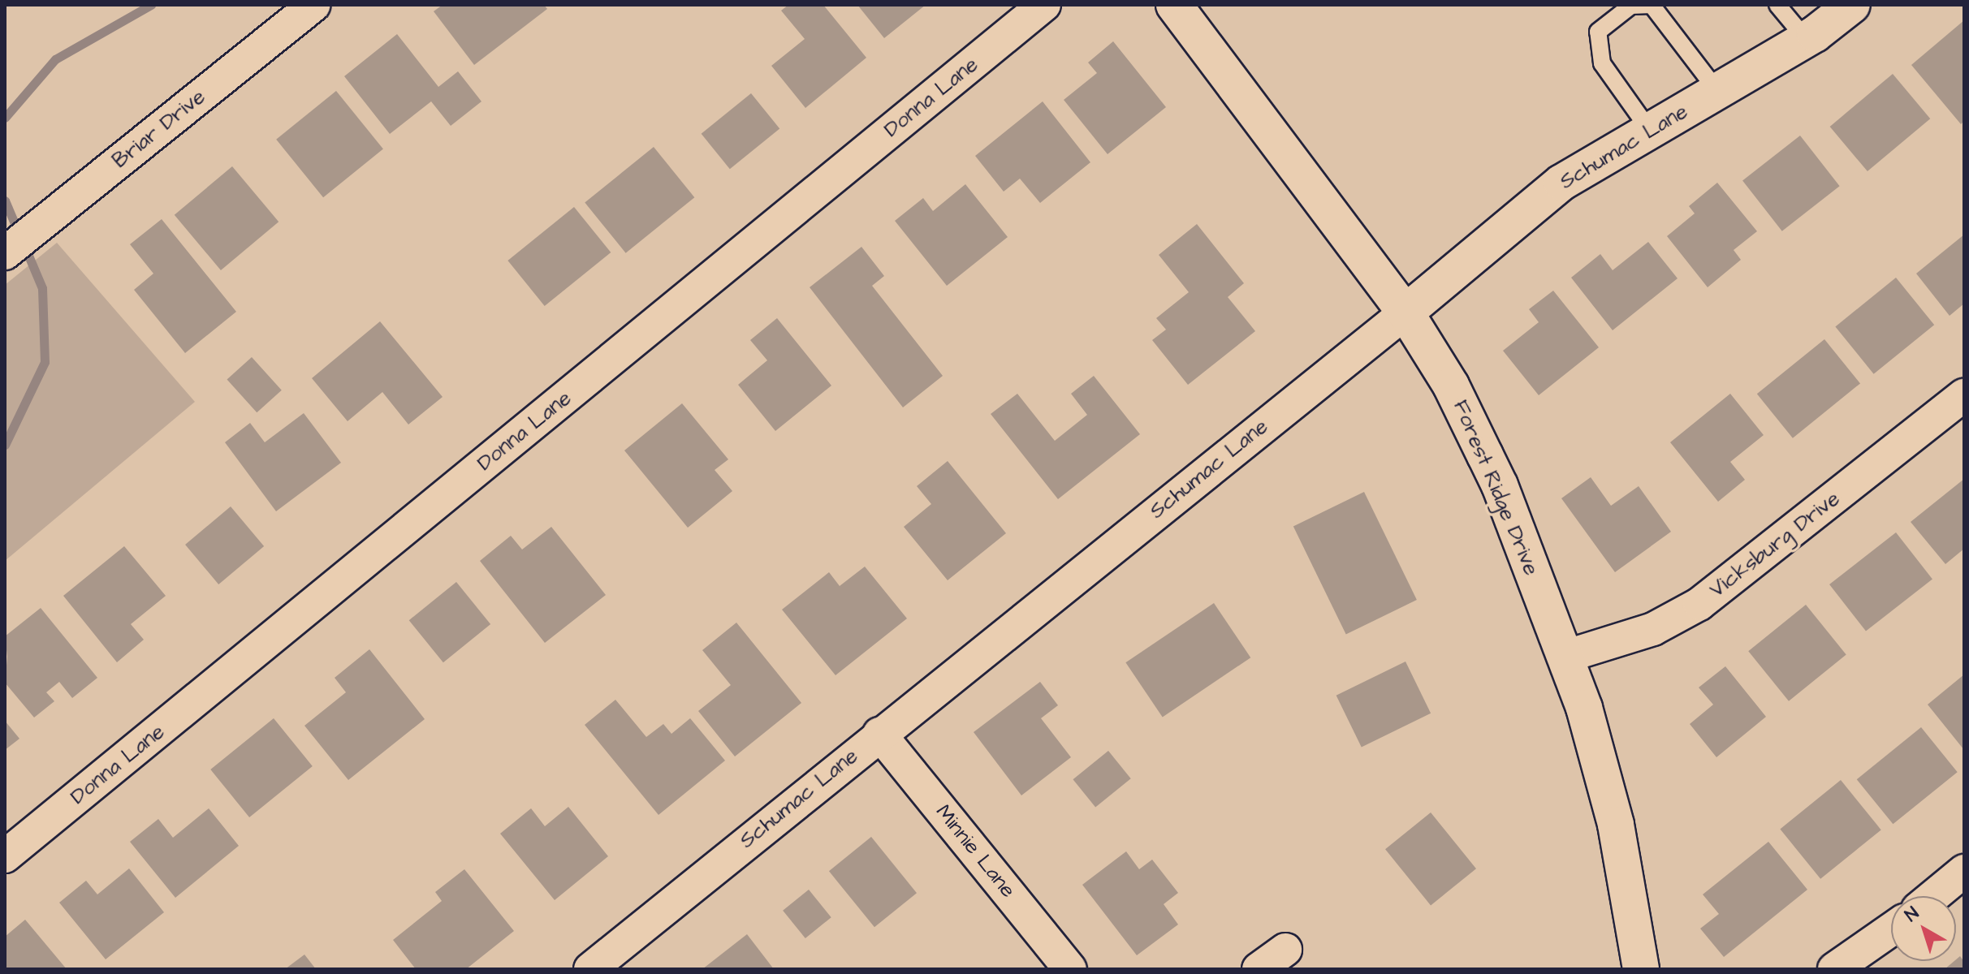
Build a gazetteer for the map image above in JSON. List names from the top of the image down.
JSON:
{
  "streets": {
    "main road": ["Schumac Lane", "Forest Ridge Drive"],
    "street": [
      "Donna Lane",
      "Briar Drive",
      "Vicksburg Drive",
      "Minnie Lane"
    ]
  },
  "crossings": [
    ["Schumac Lane", "Forest Ridge Drive"],
    ["Schumac Lane", "Minnie Lane"],
    ["Forest Ridge Drive", "Vicksburg Drive"]
  ],
  "north": "top left"
}
